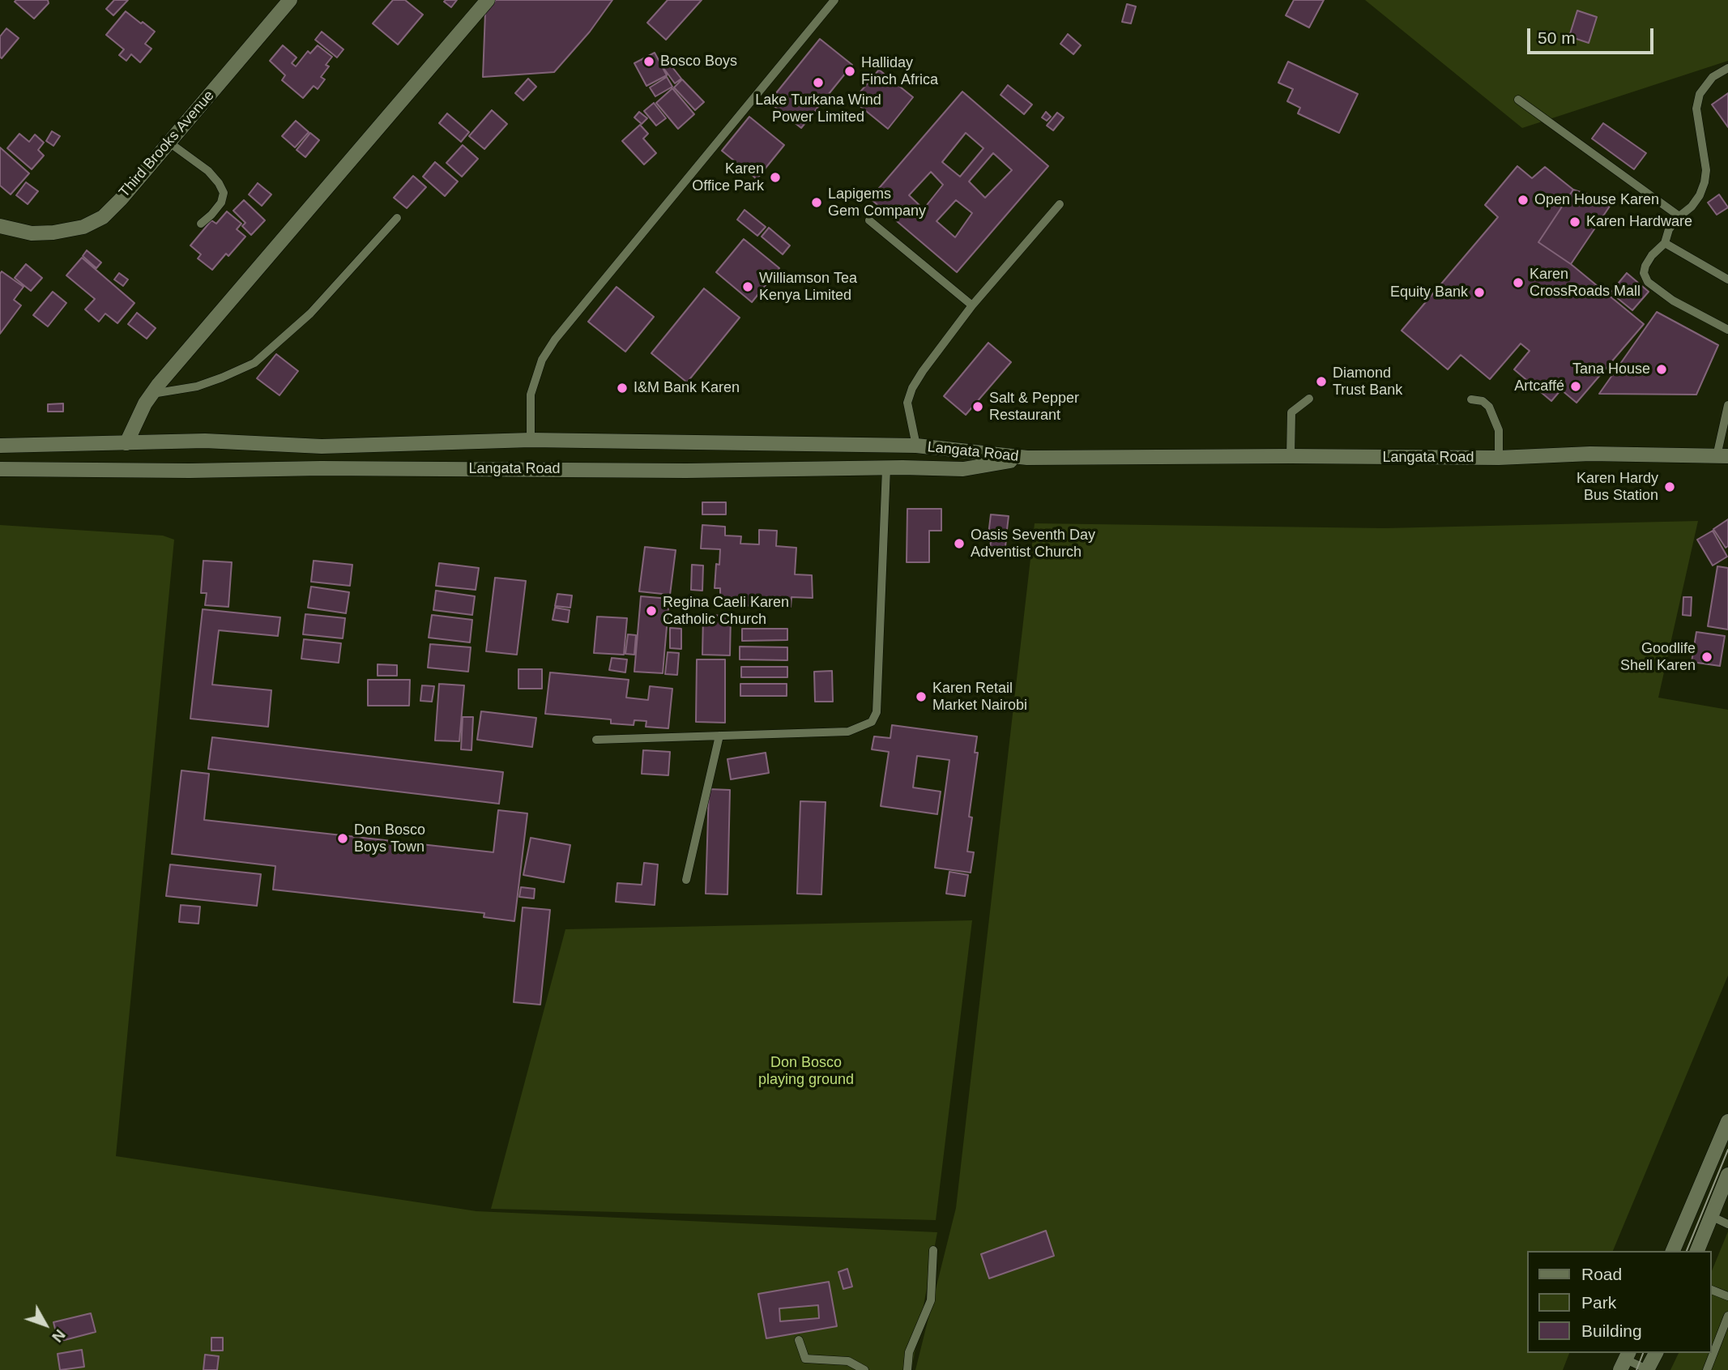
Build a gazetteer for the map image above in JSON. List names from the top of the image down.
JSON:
{
  "streets": {
    "main road": ["Third Brooks Avenue", "Langata Road"]
  },
  "parks": ["Don Bosco playing ground"],
  "places": [
    "Bosco Boys",
    "Halliday Finch Africa",
    "Lake Turkana Wind Power Limited",
    "Karen Office Park",
    "Open House Karen",
    "Lapigems Gem Company",
    "Karen Hardware",
    "Karen CrossRoads Mall",
    "Williamson Tea Kenya Limited",
    "Equity Bank",
    "Tana House",
    "Diamond Trust Bank",
    "Artcaffé",
    "I&M Bank Karen",
    "Salt & Pepper Restaurant",
    "Karen Hardy Bus Station",
    "Oasis Seventh Day Adventist Church",
    "Regina Caeli Karen Catholic Church",
    "Goodlife Shell Karen",
    "Karen Retail Market Nairobi",
    "Don Bosco Boys Town"
  ],
  "legend": ["Road", "Park", "Building"],
  "scale_bar": "50 m",
  "north": "bottom right"
}
